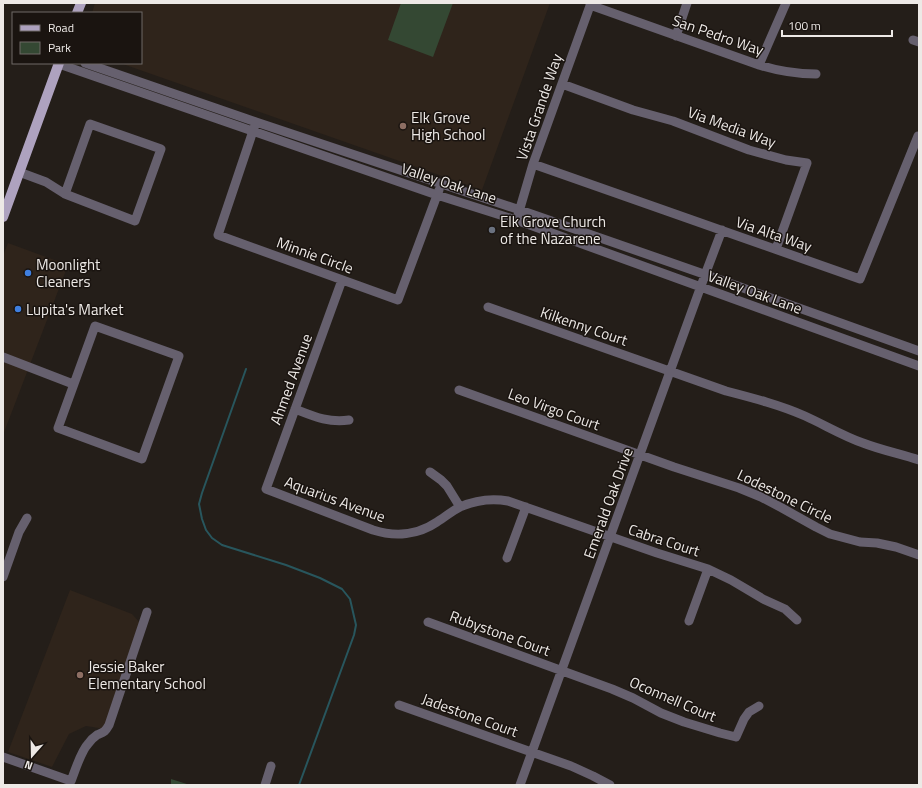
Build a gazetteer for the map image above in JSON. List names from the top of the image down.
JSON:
{
  "streets": {
    "street": [
      "San Pedro Way",
      "Vista Grande Way",
      "Via Media Way",
      "Valley Oak Lane",
      "Via Alta Way",
      "Minnie Circle",
      "Kilkenny Court",
      "Ahmed Avenue",
      "Leo Virgo Court",
      "Lodestone Circle",
      "Aquarius Avenue",
      "Emerald Oak Drive",
      "Cabra Court",
      "Rubystone Court",
      "Oconnell Court",
      "Jadestone Court"
    ]
  },
  "crossings": [
    ["San Pedro Way", "Vista Grande Way"],
    ["Vista Grande Way", "Via Media Way"],
    ["Vista Grande Way", "Valley Oak Lane"],
    ["Vista Grande Way", "Via Alta Way"],
    ["Via Media Way", "Via Alta Way"],
    ["Valley Oak Lane", "Minnie Circle"],
    ["Valley Oak Lane", "Emerald Oak Drive"],
    ["Via Alta Way", "Emerald Oak Drive"],
    ["Minnie Circle", "Ahmed Avenue"],
    ["Kilkenny Court", "Emerald Oak Drive"],
    ["Ahmed Avenue", "Aquarius Avenue"],
    ["Leo Virgo Court", "Lodestone Circle"],
    ["Leo Virgo Court", "Emerald Oak Drive"],
    ["Lodestone Circle", "Emerald Oak Drive"],
    ["Aquarius Avenue", "Emerald Oak Drive"],
    ["Aquarius Avenue", "Cabra Court"],
    ["Emerald Oak Drive", "Cabra Court"],
    ["Emerald Oak Drive", "Rubystone Court"],
    ["Emerald Oak Drive", "Oconnell Court"],
    ["Emerald Oak Drive", "Jadestone Court"],
    ["Rubystone Court", "Oconnell Court"]
  ],
  "places": [
    "Elk Grove High School",
    "Elk Grove Church of the Nazarene",
    "Moonlight Cleaners",
    "Lupita's Market",
    "Jessie Baker Elementary School"
  ],
  "legend": ["Road", "Park"],
  "scale_bar": "100 m",
  "north": "bottom"
}
